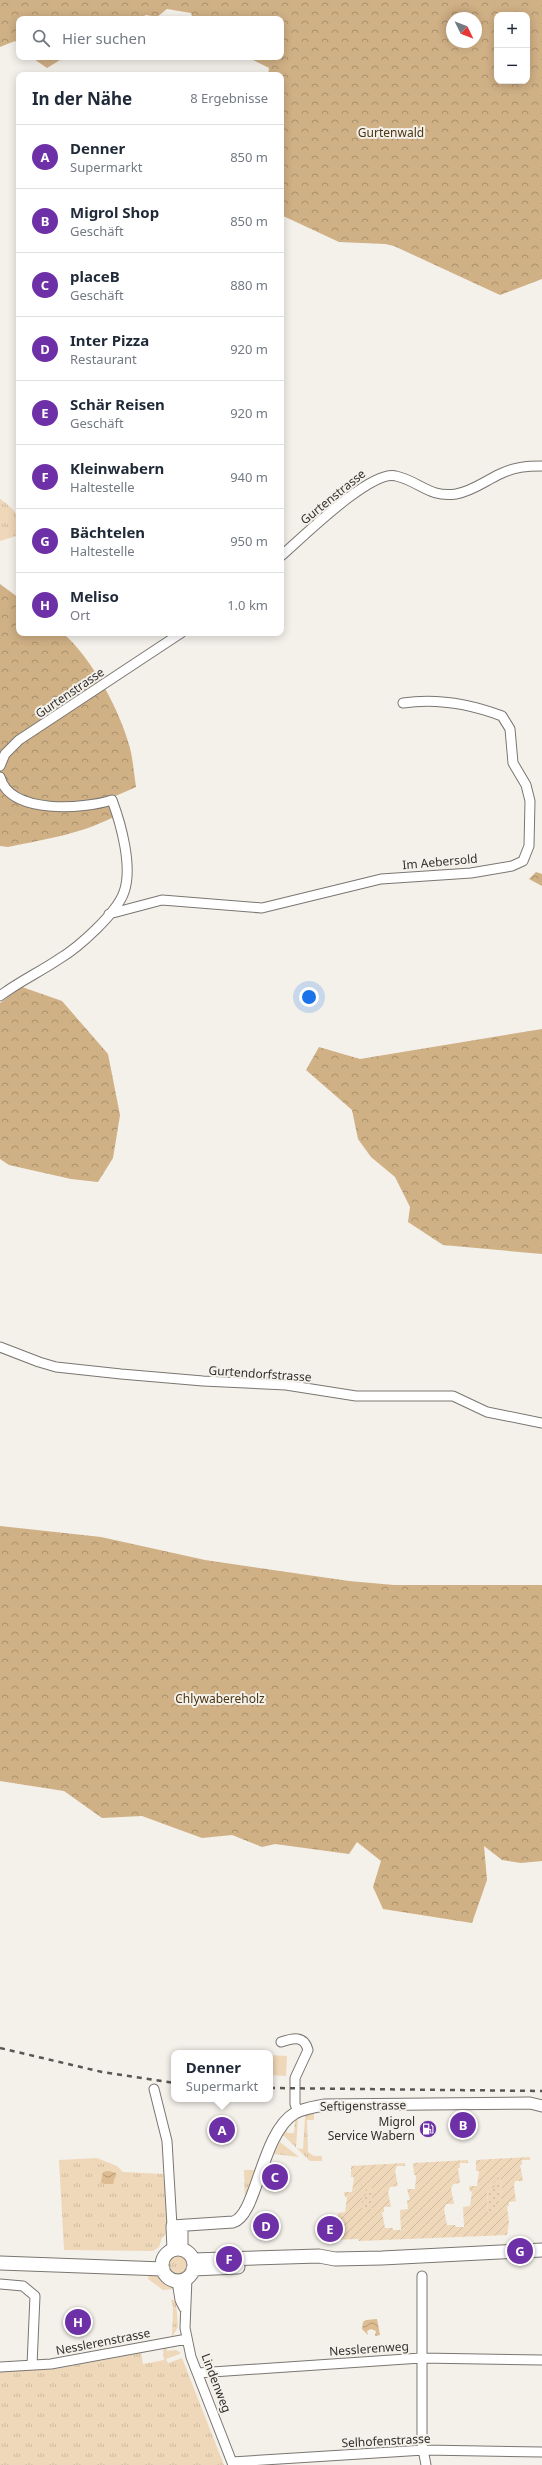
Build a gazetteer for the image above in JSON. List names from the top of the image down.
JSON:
{
  "streets": {
    "street": [
      "Gurtenstrasse",
      "Im Aebersold",
      "Gurtendorfstrasse",
      "Seftigenstrasse",
      "Nesslerenstrasse",
      "Nesslerenweg",
      "Lindenweg",
      "Selhofenstrasse"
    ]
  },
  "crossings": [
    ["Nesslerenstrasse", "Lindenweg"],
    ["Nesslerenweg", "Lindenweg"],
    ["Lindenweg", "Selhofenstrasse"]
  ],
  "parks": ["Gurtenwald", "Chlywabereholz"],
  "places": {
    "fuel station": ["Migrol Service Wabern"]
  },
  "north": "bottom right",
  "page": {
    "map_buttons": ["+", "−"],
    "search": "Hier suchen",
    "heading": ["In der Nähe", "8 Ergebnisse"],
    "list": [
      {
        "mark": "A",
        "name": "Denner",
        "note": "Supermarkt",
        "value": "850 m"
      },
      {
        "mark": "B",
        "name": "Migrol Shop",
        "note": "Geschäft",
        "value": "850 m"
      },
      {
        "mark": "C",
        "name": "placeB",
        "note": "Geschäft",
        "value": "880 m"
      },
      {
        "mark": "D",
        "name": "Inter Pizza",
        "note": "Restaurant",
        "value": "920 m"
      },
      {
        "mark": "E",
        "name": "Schär Reisen",
        "note": "Geschäft",
        "value": "920 m"
      },
      {
        "mark": "F",
        "name": "Kleinwabern",
        "note": "Haltestelle",
        "value": "940 m"
      },
      {
        "mark": "G",
        "name": "Bächtelen",
        "note": "Haltestelle",
        "value": "950 m"
      },
      {
        "mark": "H",
        "name": "Meliso",
        "note": "Ort",
        "value": "1.0 km"
      }
    ],
    "popup": ["Denner", "Supermarkt"],
    "pins": [
      "B",
      "A",
      "C",
      "D",
      "E",
      "G",
      "F",
      "H"
    ]
  }
}
